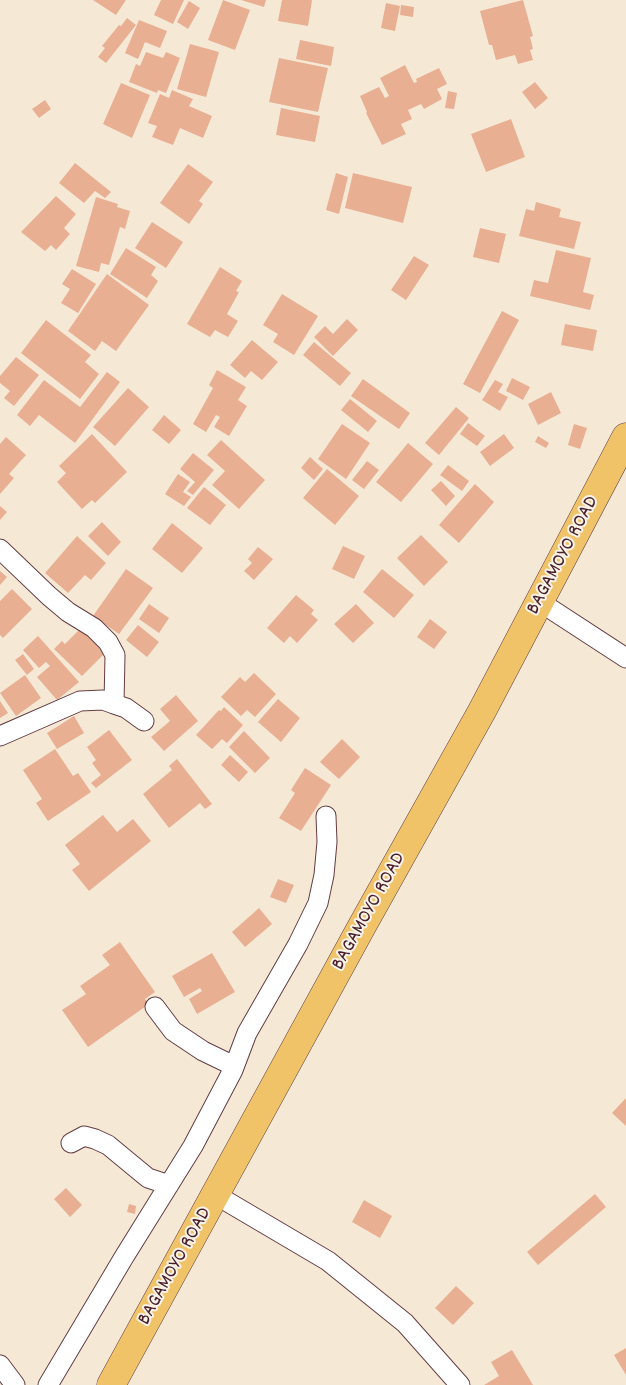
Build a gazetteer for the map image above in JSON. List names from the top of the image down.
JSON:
{
  "streets": {
    "highway": ["BAGAMOYO ROAD"]
  }
}
